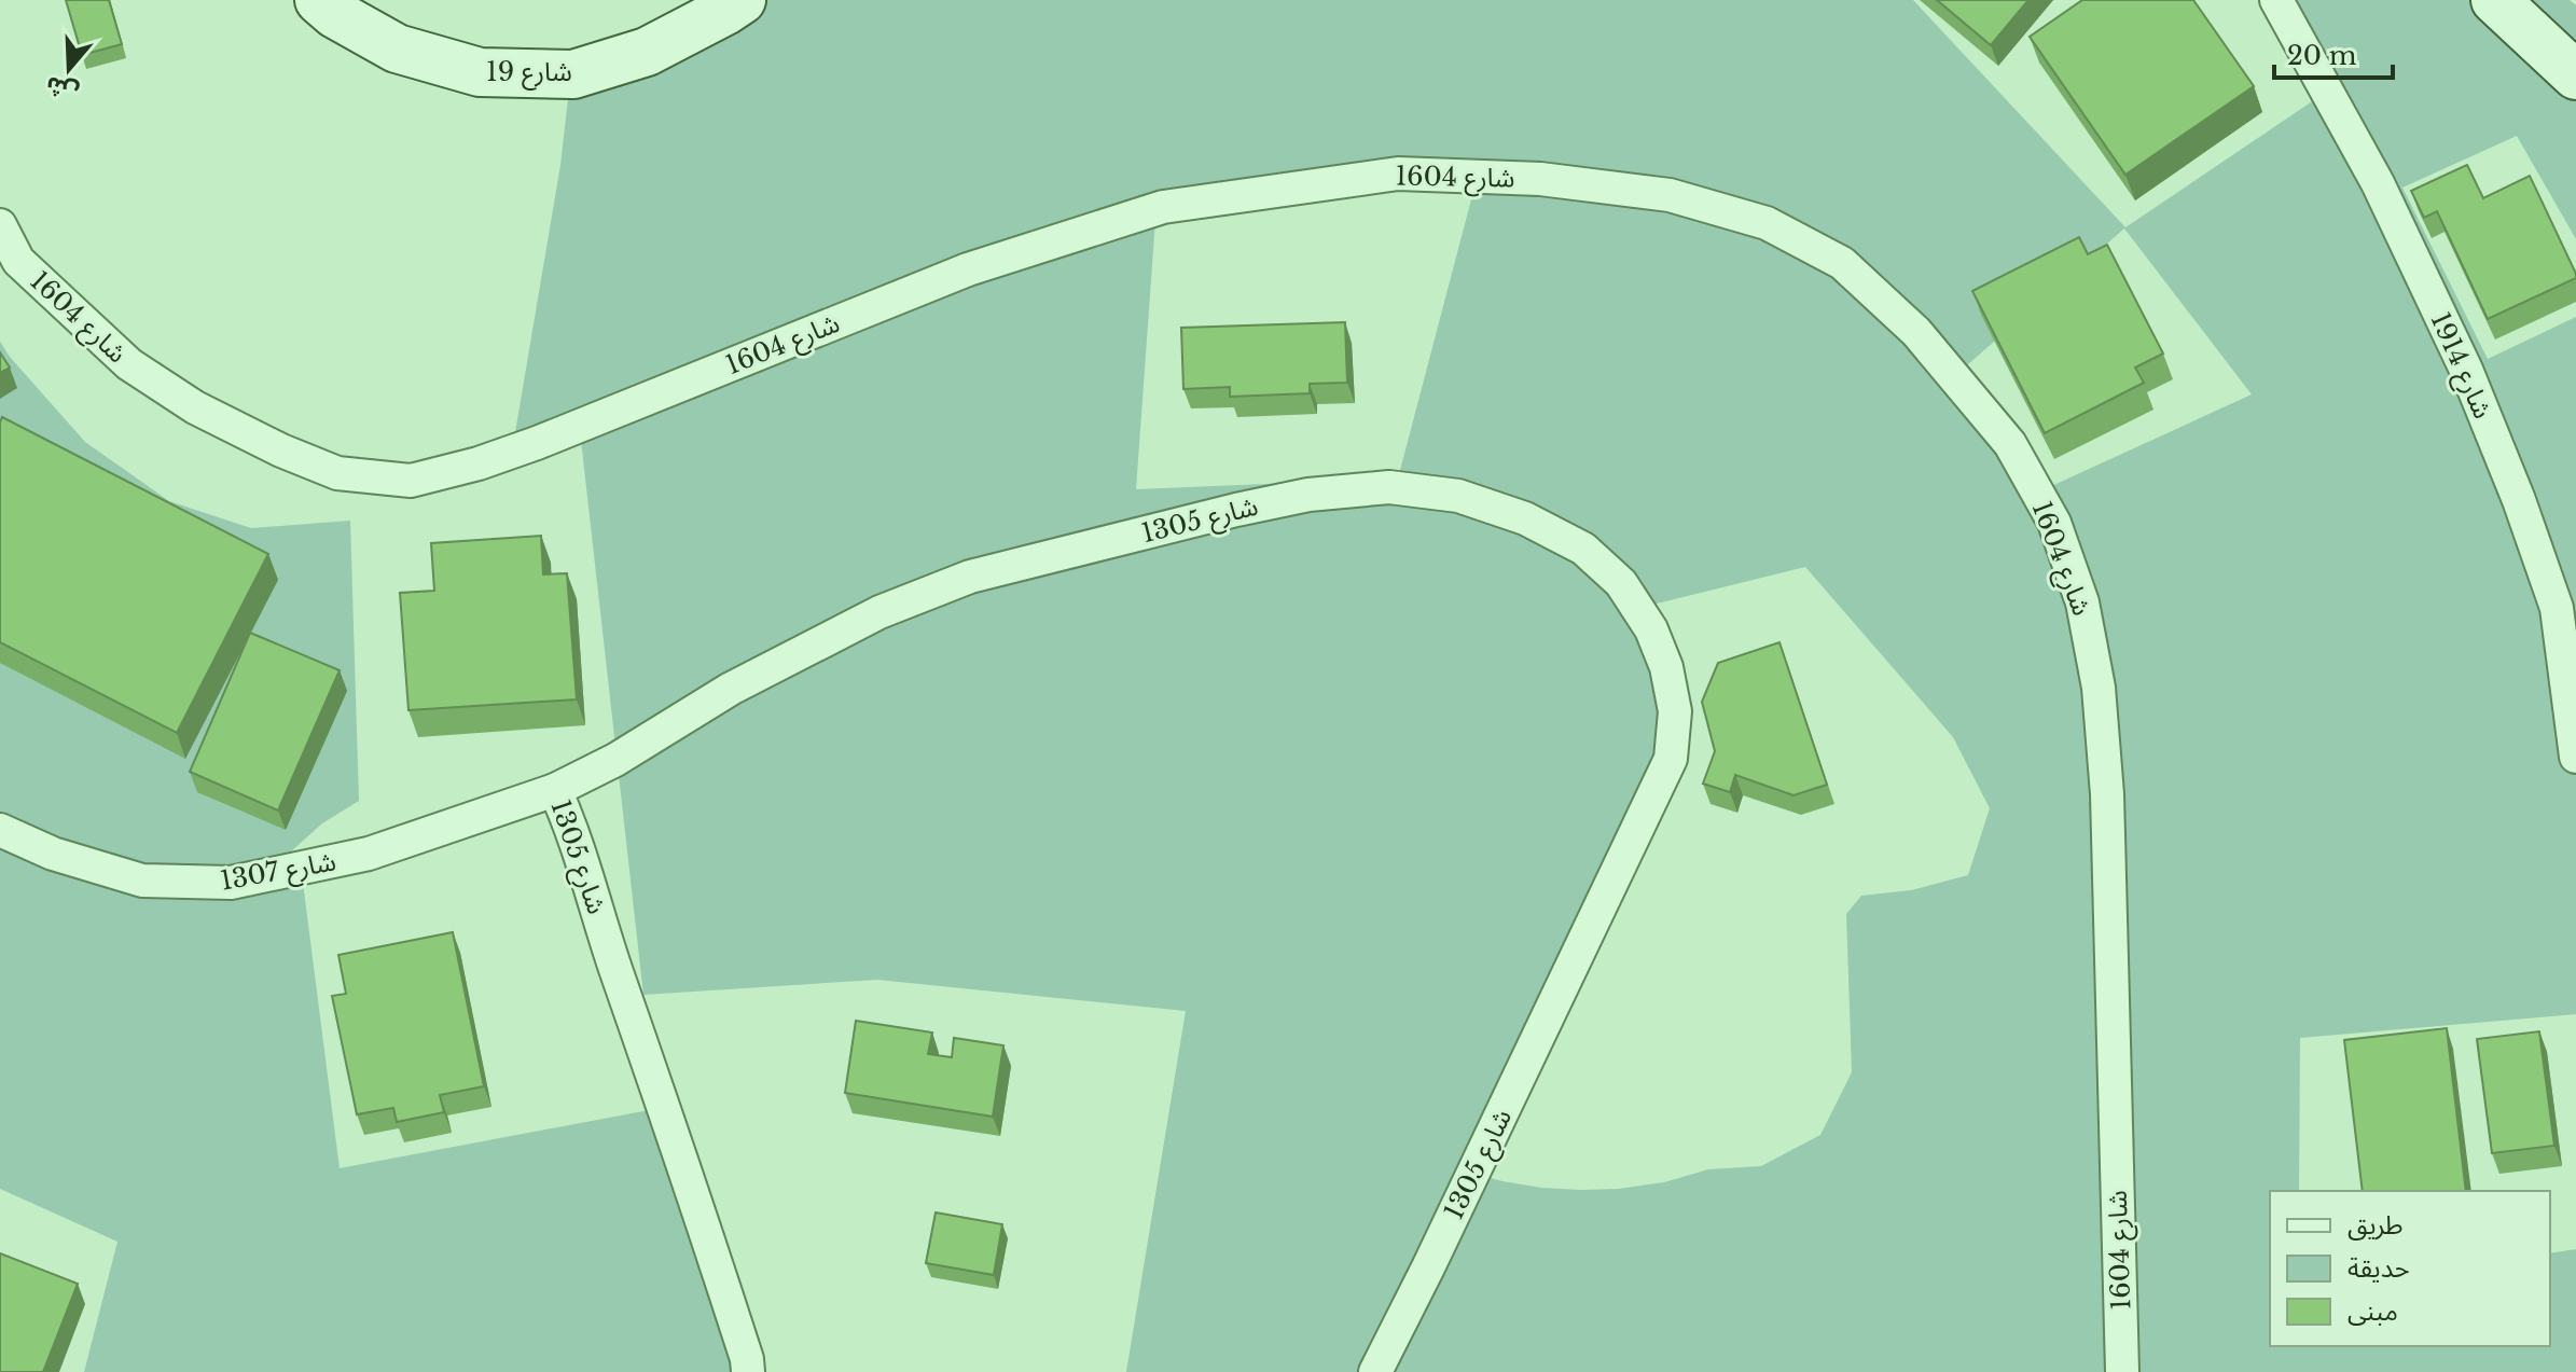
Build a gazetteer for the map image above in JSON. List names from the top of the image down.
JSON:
{
  "streets": {
    "main road": ["شارع 19"],
    "street": [
      "شارع 1604",
      "شارع 1914",
      "شارع 1305",
      "شارع 1307"
    ]
  },
  "crossings": [
    ["شارع 1305", "شارع 1307"]
  ],
  "legend": ["طريق", "حديقة", "مبنى"],
  "scale_bar": "20 m",
  "north": "bottom"
}
